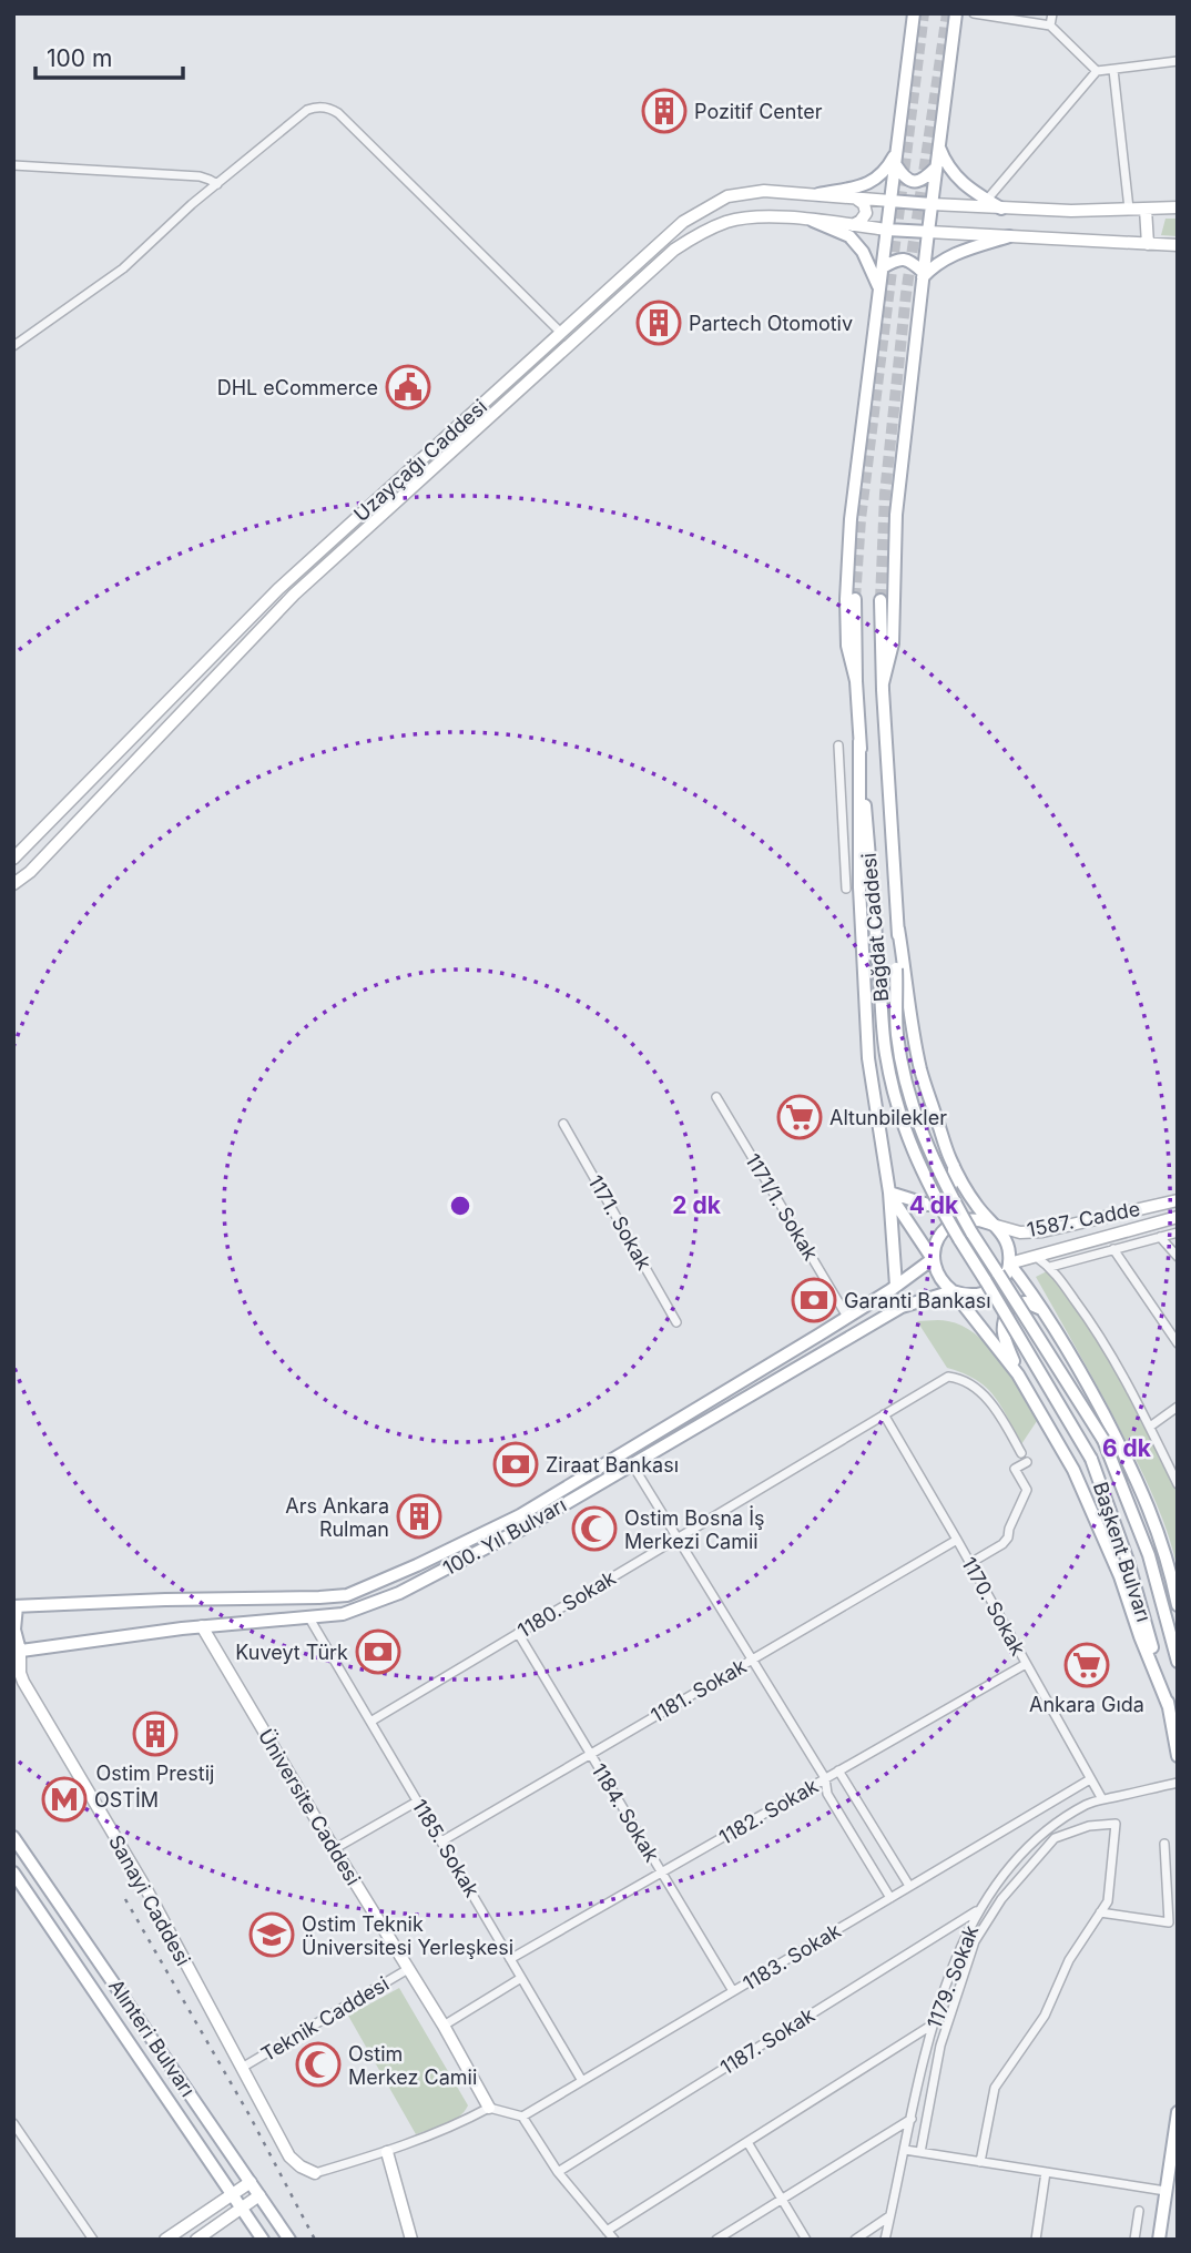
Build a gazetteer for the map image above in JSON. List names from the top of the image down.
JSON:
{
  "streets": {
    "main road": [
      "Uzayçağı Caddesi",
      "Bağdat Caddesi",
      "1587. Cadde",
      "100. Yıl Bulvarı",
      "Başkent Bulvarı",
      "Üniversite Caddesi",
      "Sanayi Caddesi",
      "Alınteri Bulvarı"
    ],
    "street": [
      "1171/1. Sokak",
      "1171. Sokak",
      "1180. Sokak",
      "1170. Sokak",
      "1181. Sokak",
      "1182. Sokak",
      "1184. Sokak",
      "1185. Sokak",
      "1183. Sokak",
      "1179. Sokak",
      "Teknik Caddesi",
      "1187. Sokak"
    ]
  },
  "crossings": [
    ["Bağdat Caddesi", "Başkent Bulvarı"],
    ["1171/1. Sokak", "100. Yıl Bulvarı"],
    ["1587. Cadde", "100. Yıl Bulvarı"],
    ["100. Yıl Bulvarı", "Üniversite Caddesi"],
    ["100. Yıl Bulvarı", "1185. Sokak"],
    ["100. Yıl Bulvarı", "Sanayi Caddesi"],
    ["1180. Sokak", "1170. Sokak"],
    ["1180. Sokak", "1184. Sokak"],
    ["1180. Sokak", "1185. Sokak"],
    ["1170. Sokak", "1181. Sokak"],
    ["1170. Sokak", "1182. Sokak"],
    ["1170. Sokak", "1183. Sokak"],
    ["1170. Sokak", "1179. Sokak"],
    ["1181. Sokak", "1184. Sokak"],
    ["1181. Sokak", "1185. Sokak"],
    ["Üniversite Caddesi", "Teknik Caddesi"],
    ["1182. Sokak", "1184. Sokak"],
    ["1182. Sokak", "1185. Sokak"],
    ["1184. Sokak", "1183. Sokak"],
    ["1185. Sokak", "1183. Sokak"],
    ["Sanayi Caddesi", "Teknik Caddesi"],
    ["1179. Sokak", "1187. Sokak"]
  ],
  "places": {
    "building": [
      "Pozitif Center",
      "Partech Otomotiv",
      "Ars Ankara Rulman",
      "Ostim Prestij"
    ],
    "public building": ["DHL eCommerce"],
    "supermarket": ["Altunbilekler", "Ankara Gıda"],
    "bank": ["Garanti Bankası", "Ziraat Bankası", "Kuveyt Türk"],
    "mosque": ["Ostim Bosna İş Merkezi Camii", "Ostim Merkez Camii"],
    "metro station": ["OSTİM"],
    "school or university": ["Ostim Teknik Üniversitesi Yerleşkesi"]
  },
  "scale_bar": "100 m",
  "rings": ["2 dk", "4 dk", "6 dk"]
}
